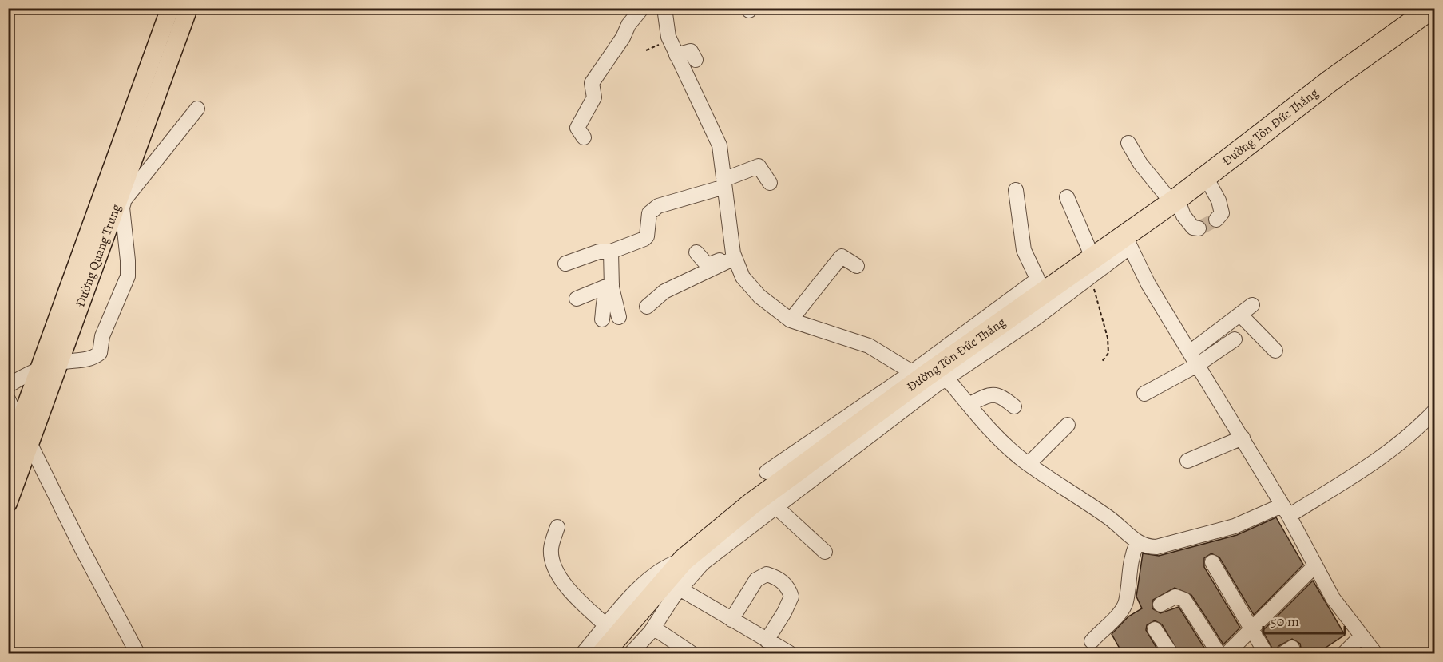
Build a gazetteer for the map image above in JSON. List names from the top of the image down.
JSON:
{
  "streets": {
    "highway": ["Đường Tôn Đức Thắng"],
    "main road": ["Đường Quang Trung"]
  },
  "scale_bar": "50 m"
}
